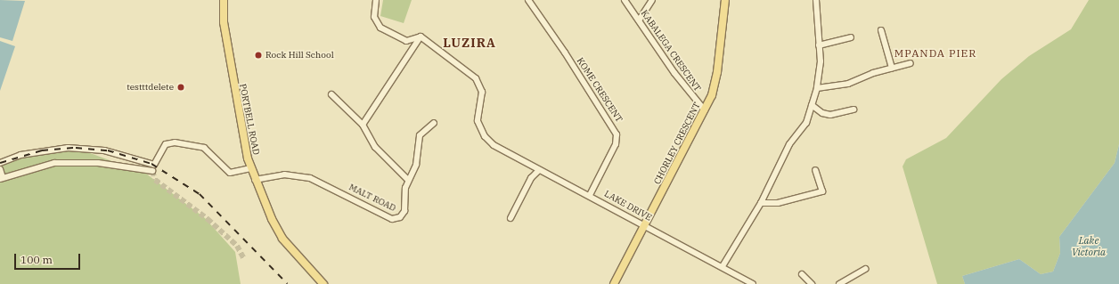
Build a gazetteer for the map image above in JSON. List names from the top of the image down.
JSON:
{
  "streets": {
    "main road": ["PORTBELL ROAD", "CHORLEY CRESCENT"],
    "street": [
      "KABALEGA CRESCENT",
      "KOME CRESCENT",
      "MALT ROAD",
      "LAKE DRIVE"
    ]
  },
  "crossings": [
    ["KABALEGA CRESCENT", "CHORLEY CRESCENT"],
    ["KOME CRESCENT", "LAKE DRIVE"],
    ["PORTBELL ROAD", "MALT ROAD"],
    ["CHORLEY CRESCENT", "LAKE DRIVE"]
  ],
  "districts": ["LUZIRA", "MPANDA PIER"],
  "water": ["Lake Victoria"],
  "places": ["Rock Hill School", "testttdelete"],
  "scale_bar": "100 m"
}
